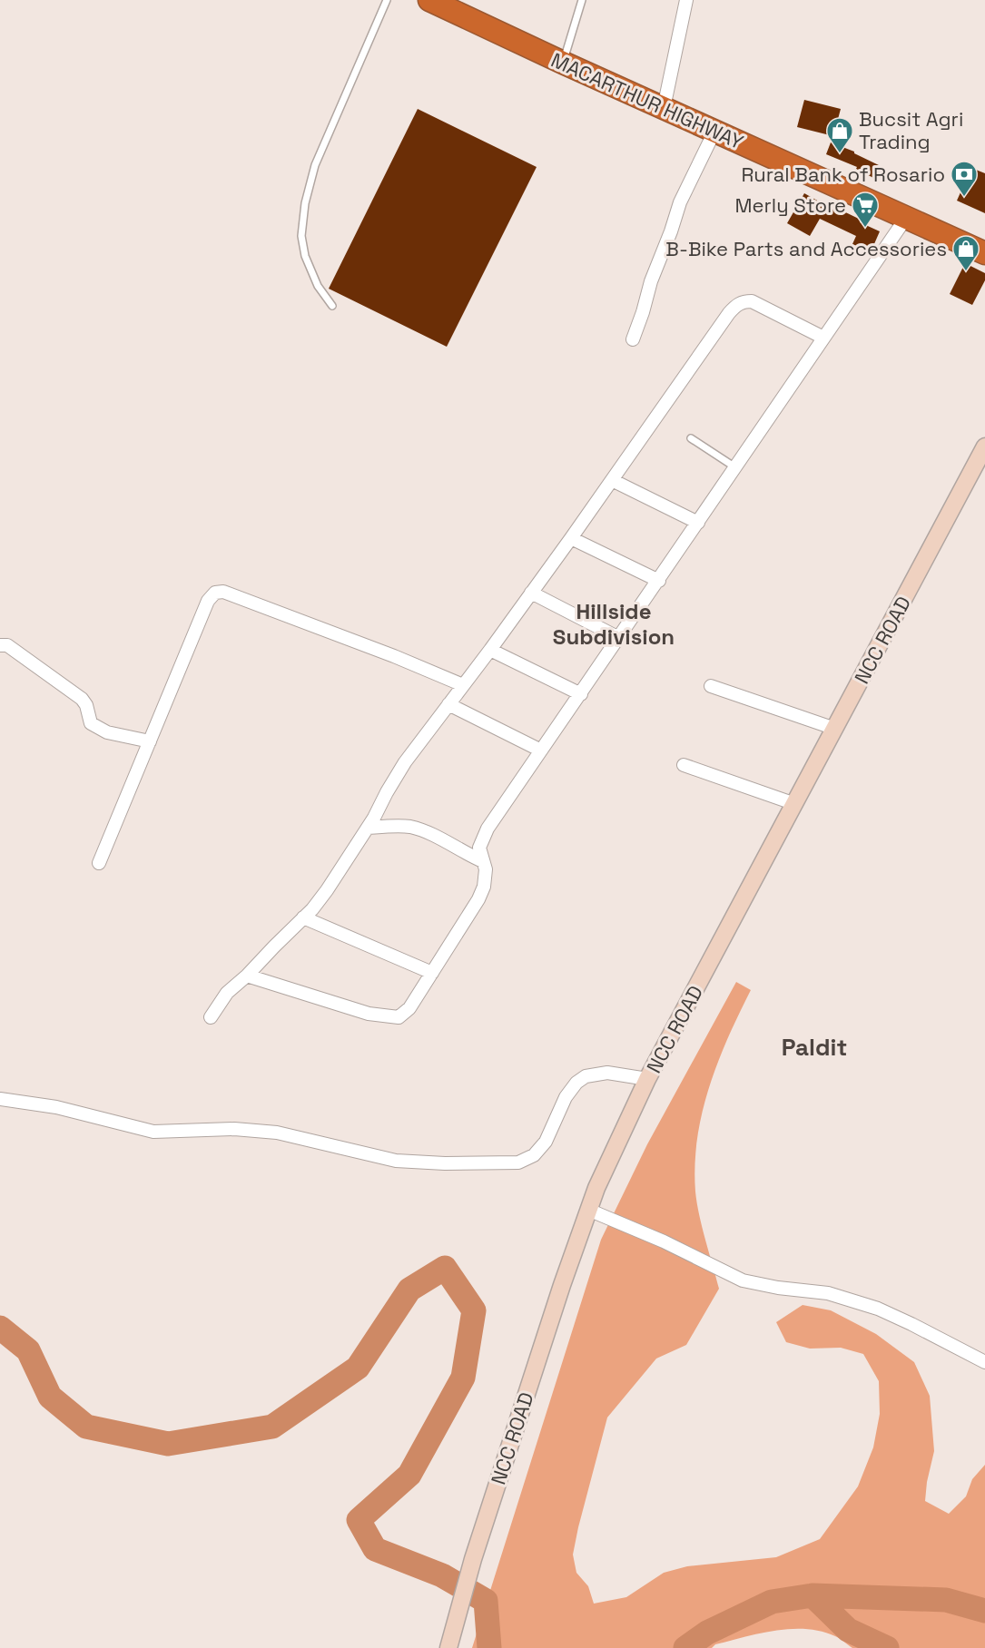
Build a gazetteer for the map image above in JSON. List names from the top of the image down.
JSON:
{
  "streets": {
    "highway": ["MACARTHUR HIGHWAY"],
    "street": ["NCC ROAD"]
  },
  "districts": ["Hillside Subdivision", "Paldit"],
  "places": {
    "shop": ["Bucsit Agri Trading", "B-Bike Parts and Accessories"],
    "bank": ["Rural Bank of Rosario"],
    "supermarket": ["Merly Store"]
  }
}
